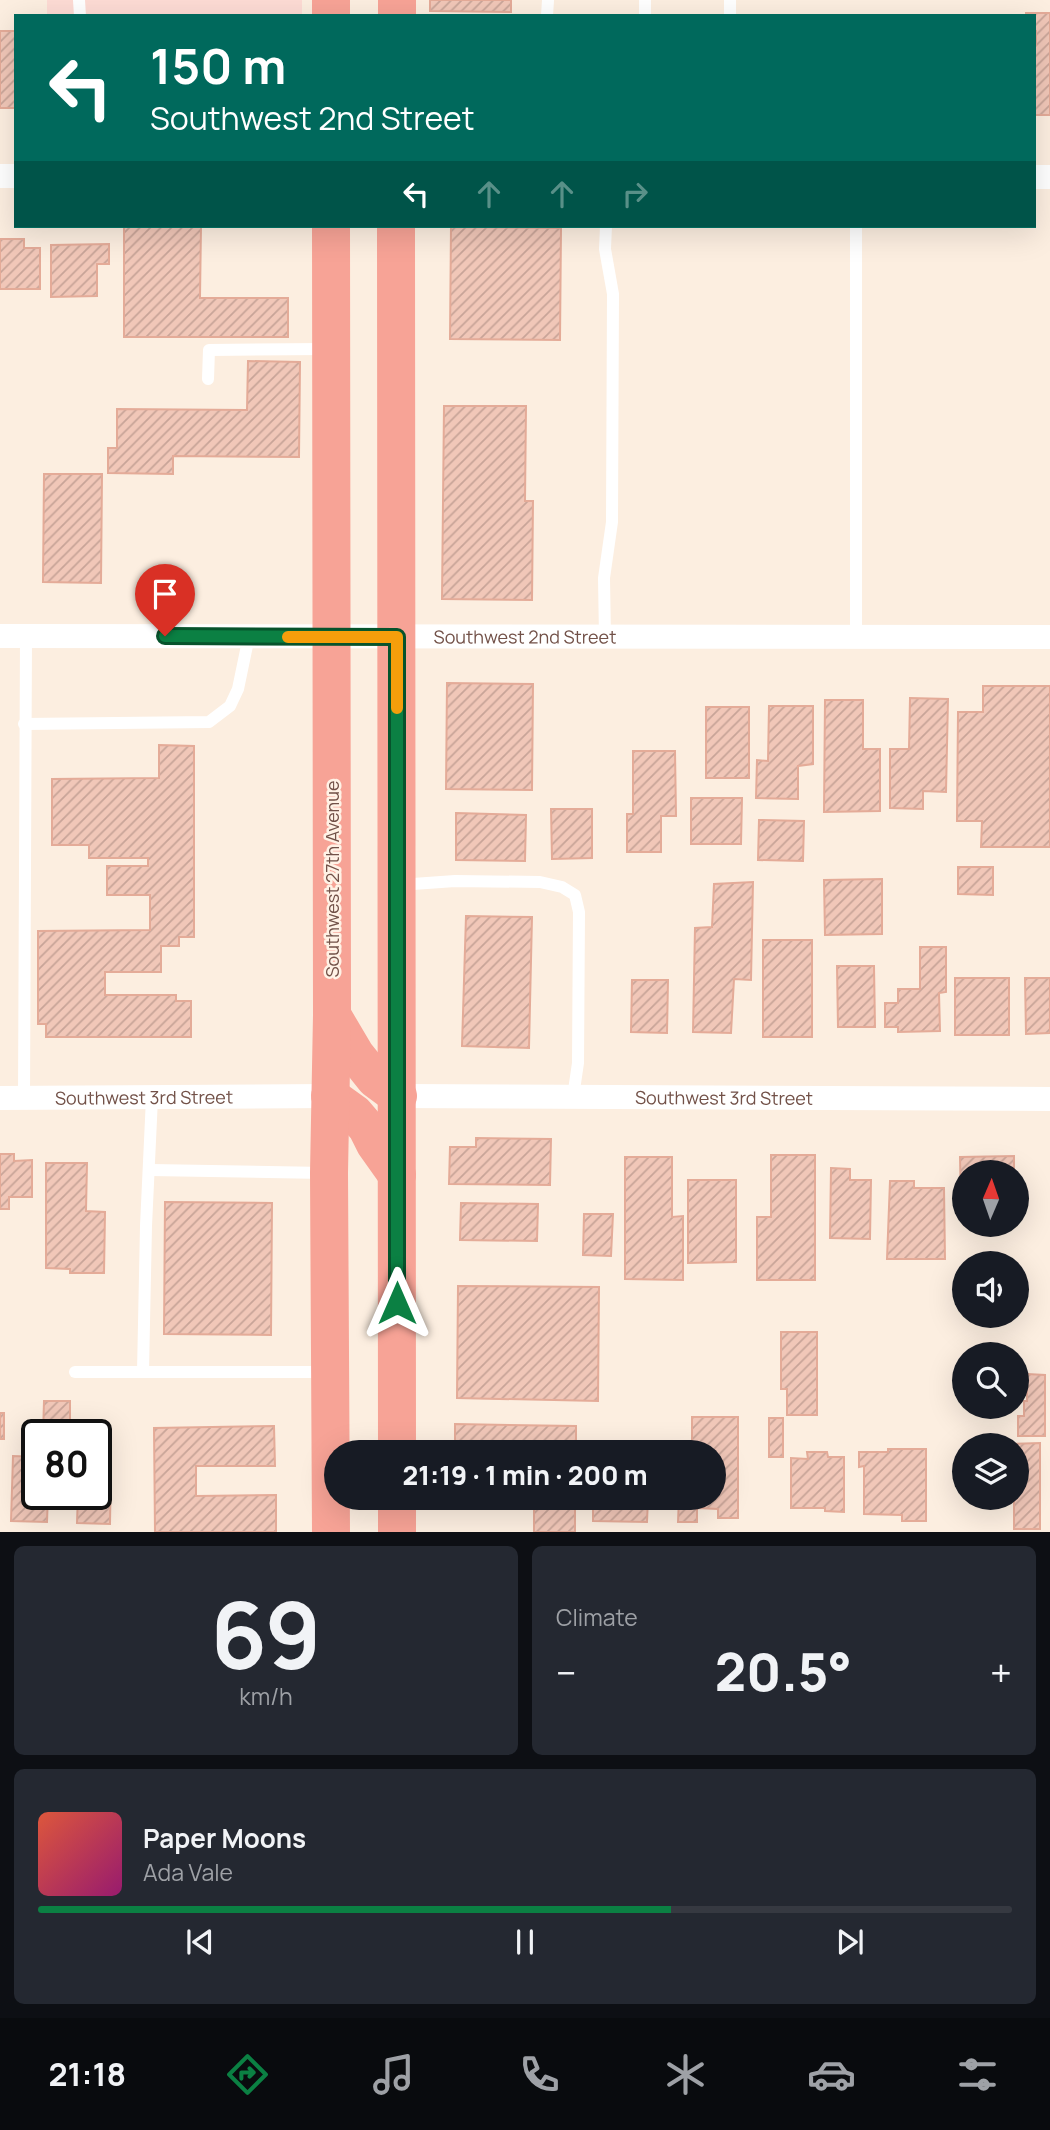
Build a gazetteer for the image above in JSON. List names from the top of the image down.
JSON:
{
  "streets": {
    "highway": ["Southwest 27th Avenue"],
    "street": ["Southwest 2nd Street", "Southwest 3rd Street"]
  },
  "crossings": [
    ["Southwest 2nd Street", "Southwest 27th Avenue"],
    ["Southwest 27th Avenue", "Southwest 3rd Street"]
  ],
  "north": "top",
  "page": {
    "turn": ["150 m", "Southwest 2nd Street"],
    "limit": "80",
    "trip": "21:19 · 1 min · 200 m",
    "tile": [
      ["69", "km/h"],
      "Climate"
    ],
    "heat": ["−", "20.5°", "+"],
    "song": ["Paper Moons", "Ada Vale"],
    "tabs": "21:18"
  }
}
